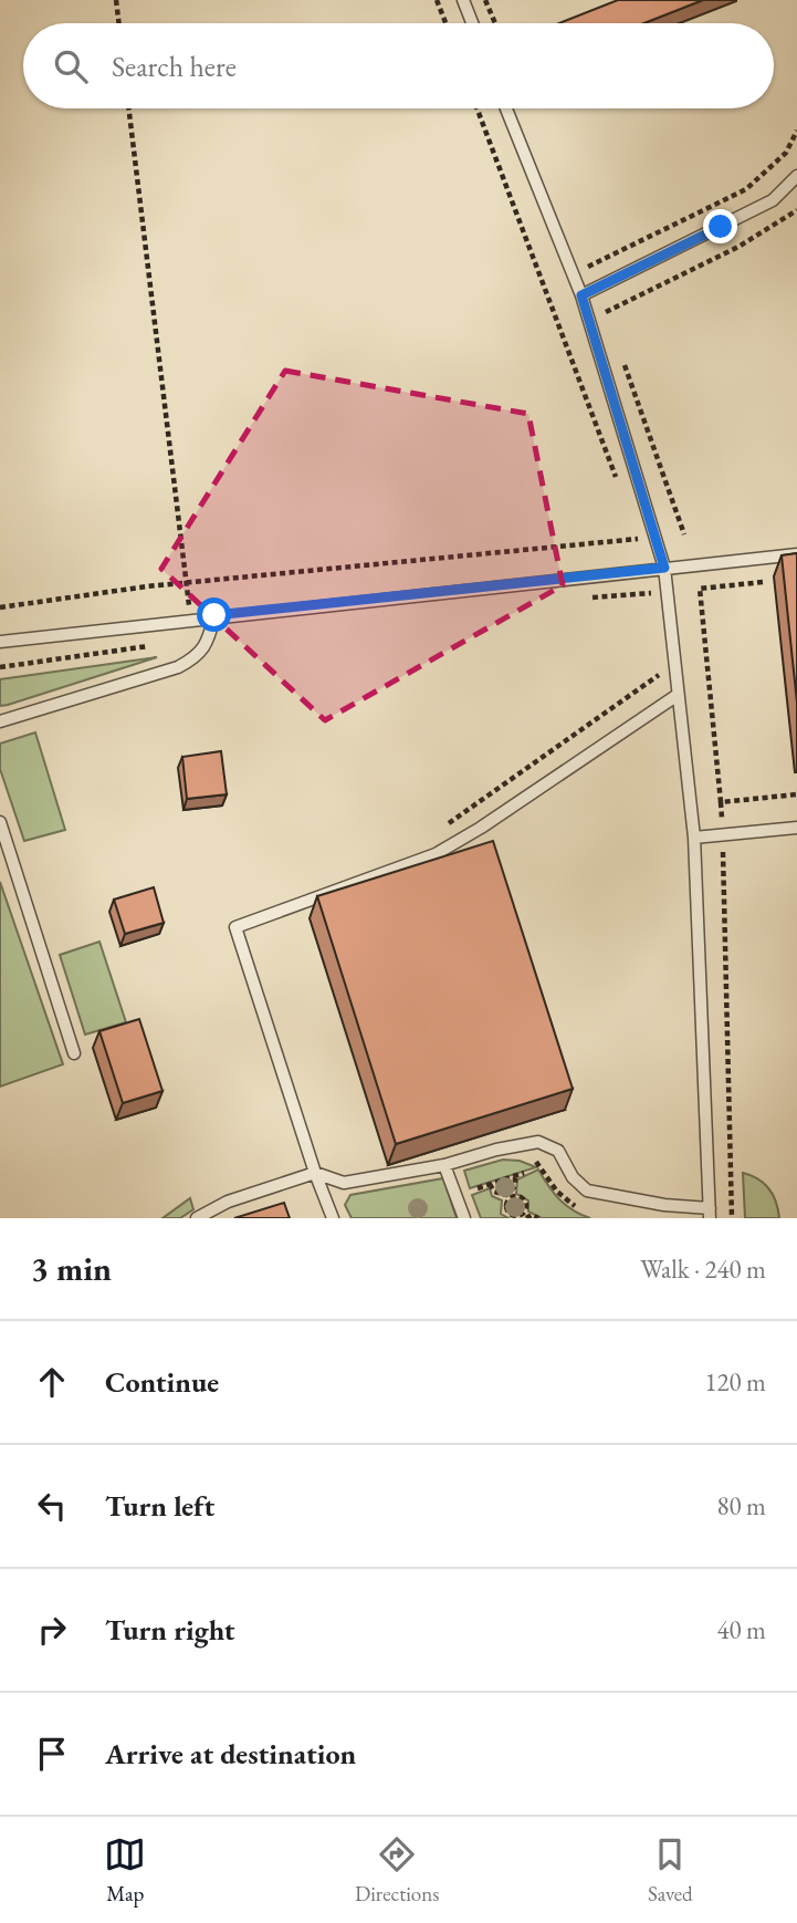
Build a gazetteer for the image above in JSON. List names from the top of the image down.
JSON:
{
  "page": {
    "search": "Search here",
    "heading": ["3 min", "Walk · 240 m"],
    "list": [
      ["Continue", "120 m"],
      ["Turn left", "80 m"],
      ["Turn right", "40 m"],
      "Arrive at destination"
    ],
    "nav": ["Map", "Directions", "Saved"]
  }
}
